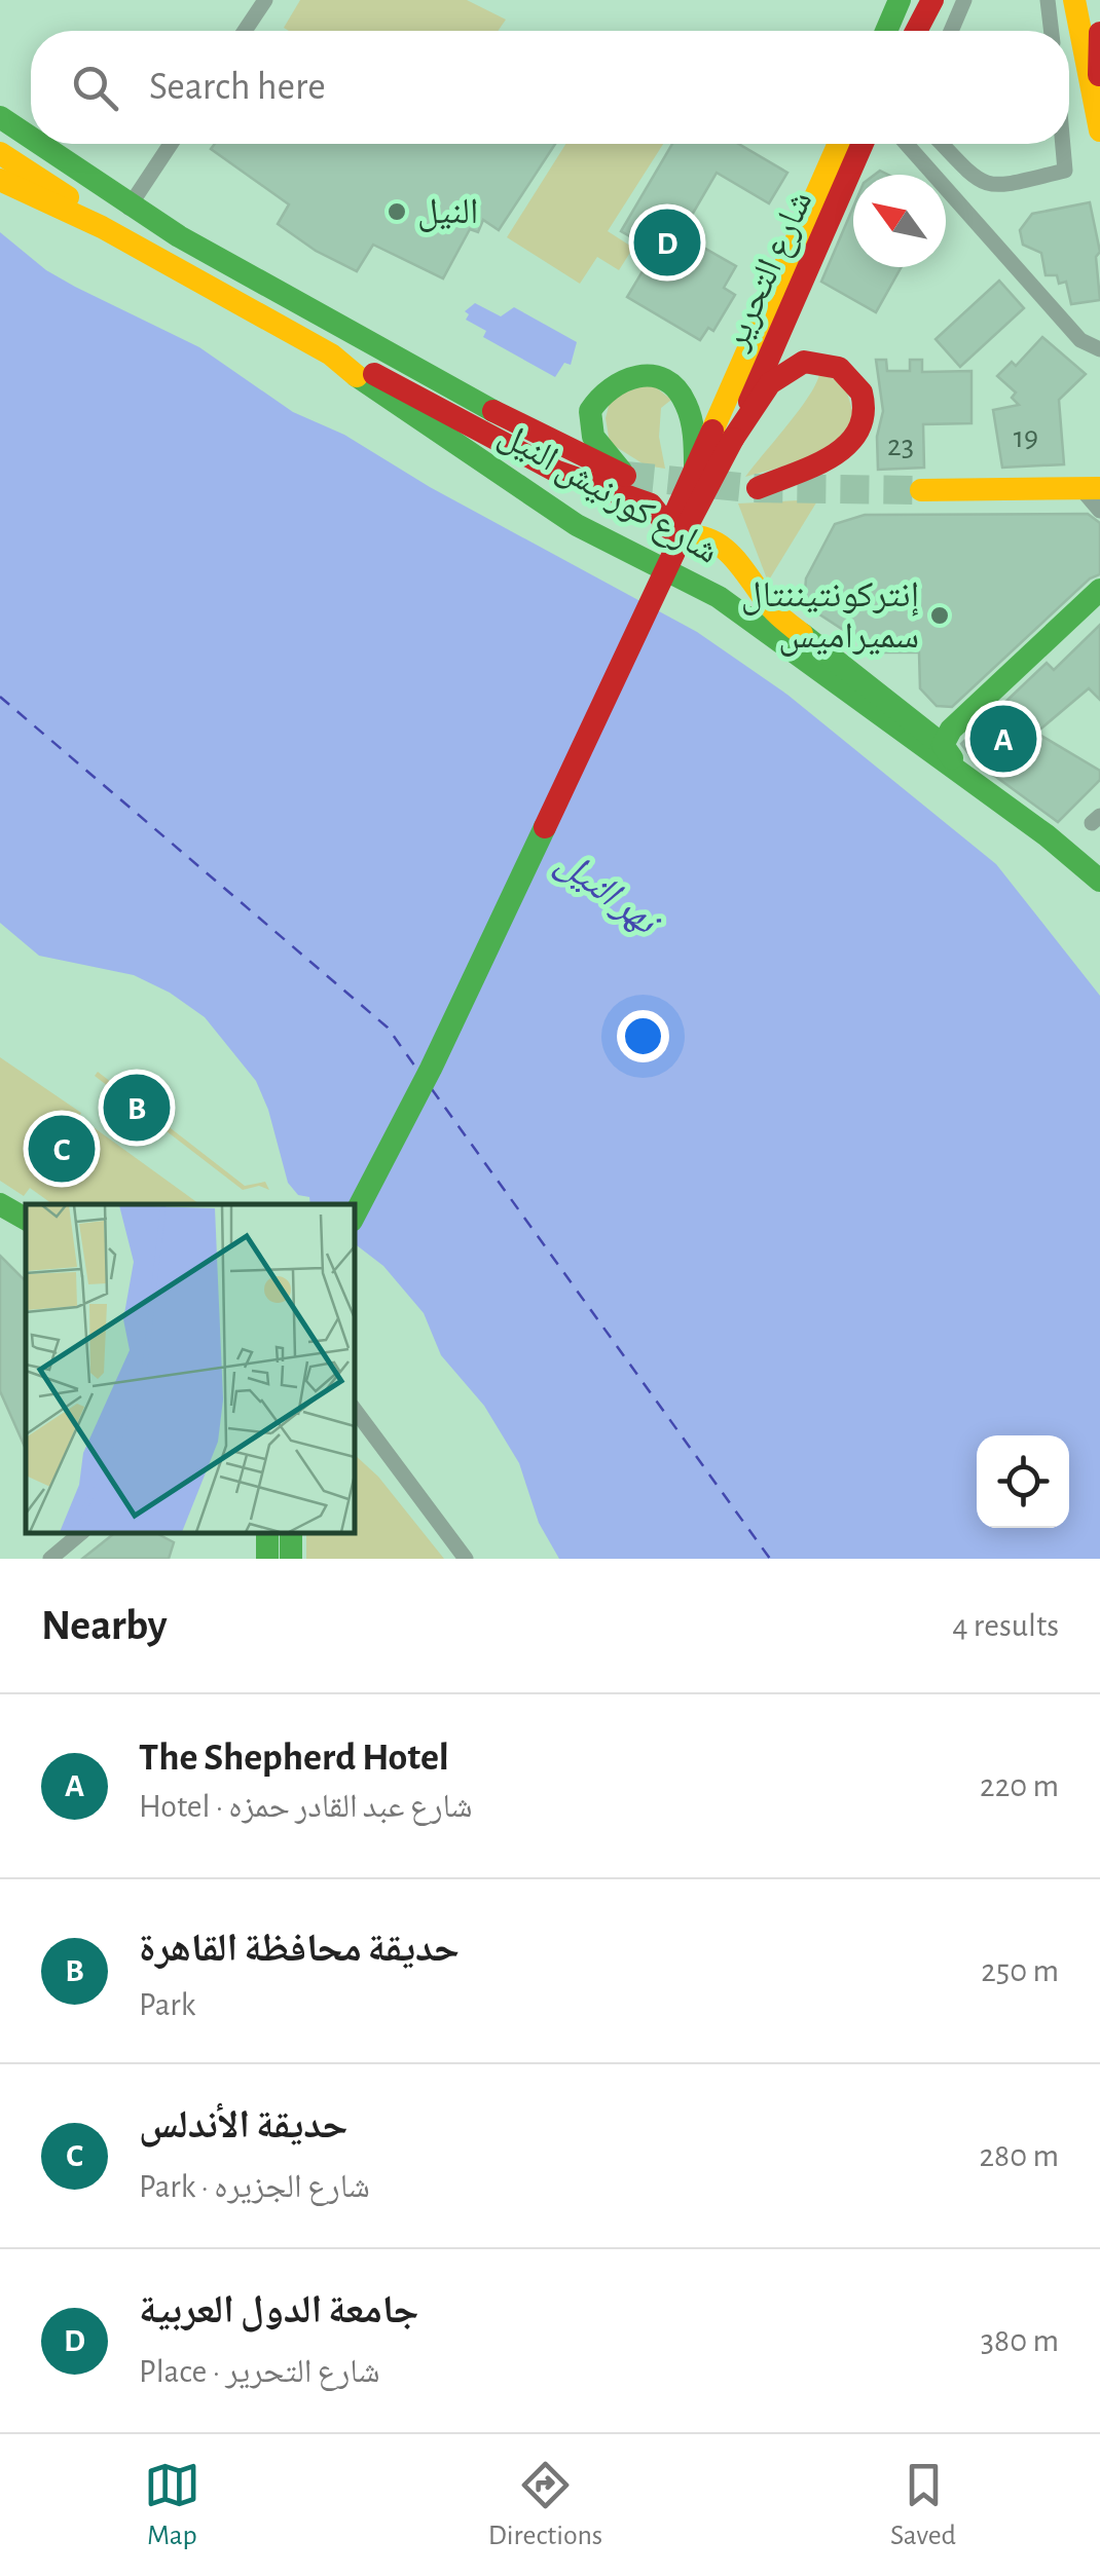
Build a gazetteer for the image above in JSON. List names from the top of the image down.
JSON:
{
  "streets": {
    "main road": ["شارع التحرير", "شارع كورنيش النيل"]
  },
  "water": ["نهر النيل"],
  "places": ["النيل", "إنتركونتيننتال سميراميس"],
  "house_numbers": ["19", "23"],
  "north": "top left",
  "page": {
    "search": "Search here",
    "pins": [
      "D",
      "A",
      "B",
      "C"
    ],
    "heading": ["Nearby", "4 results"],
    "list": [
      {
        "mark": "A",
        "name": "The Shepherd Hotel",
        "note": "Hotel · شارع عبد القادر حمزه",
        "value": "220 m"
      },
      {
        "mark": "B",
        "name": "حديقة محافظة القاهرة",
        "note": "Park",
        "value": "250 m"
      },
      {
        "mark": "C",
        "name": "حديقة الأندلس",
        "note": "Park · شارع الجزيره",
        "value": "280 m"
      },
      {
        "mark": "D",
        "name": "جامعة الدول العربية",
        "note": "Place · شارع التحرير",
        "value": "380 m"
      }
    ],
    "nav": ["Map", "Directions", "Saved"]
  }
}
